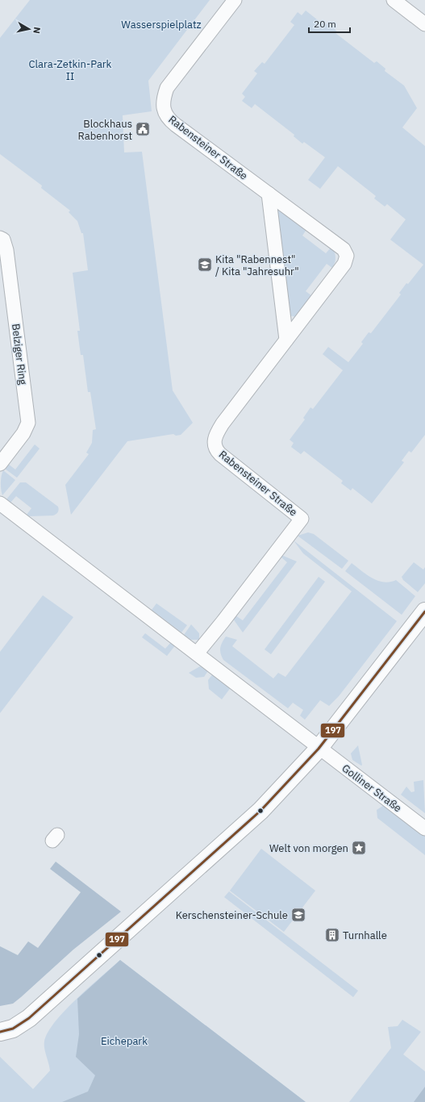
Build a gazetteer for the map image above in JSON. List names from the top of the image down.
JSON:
{
  "streets": {
    "street": ["Rabensteiner Straße", "Belziger Ring", "Golliner Straße"]
  },
  "parks": ["Wasserspielplatz", "Clara-Zetkin-Park II", "Eichepark"],
  "places": {
    "public building": ["Blockhaus Rabenhorst"],
    "school or university": ["Kita \"Rabennest\" / Kita \"Jahresuhr\"", "Kerschensteiner-Schule"],
    "place": ["Welt von morgen"],
    "building": ["Turnhalle"]
  },
  "lines": ["transit line 197"],
  "scale_bar": "20 m",
  "north": "right"
}
